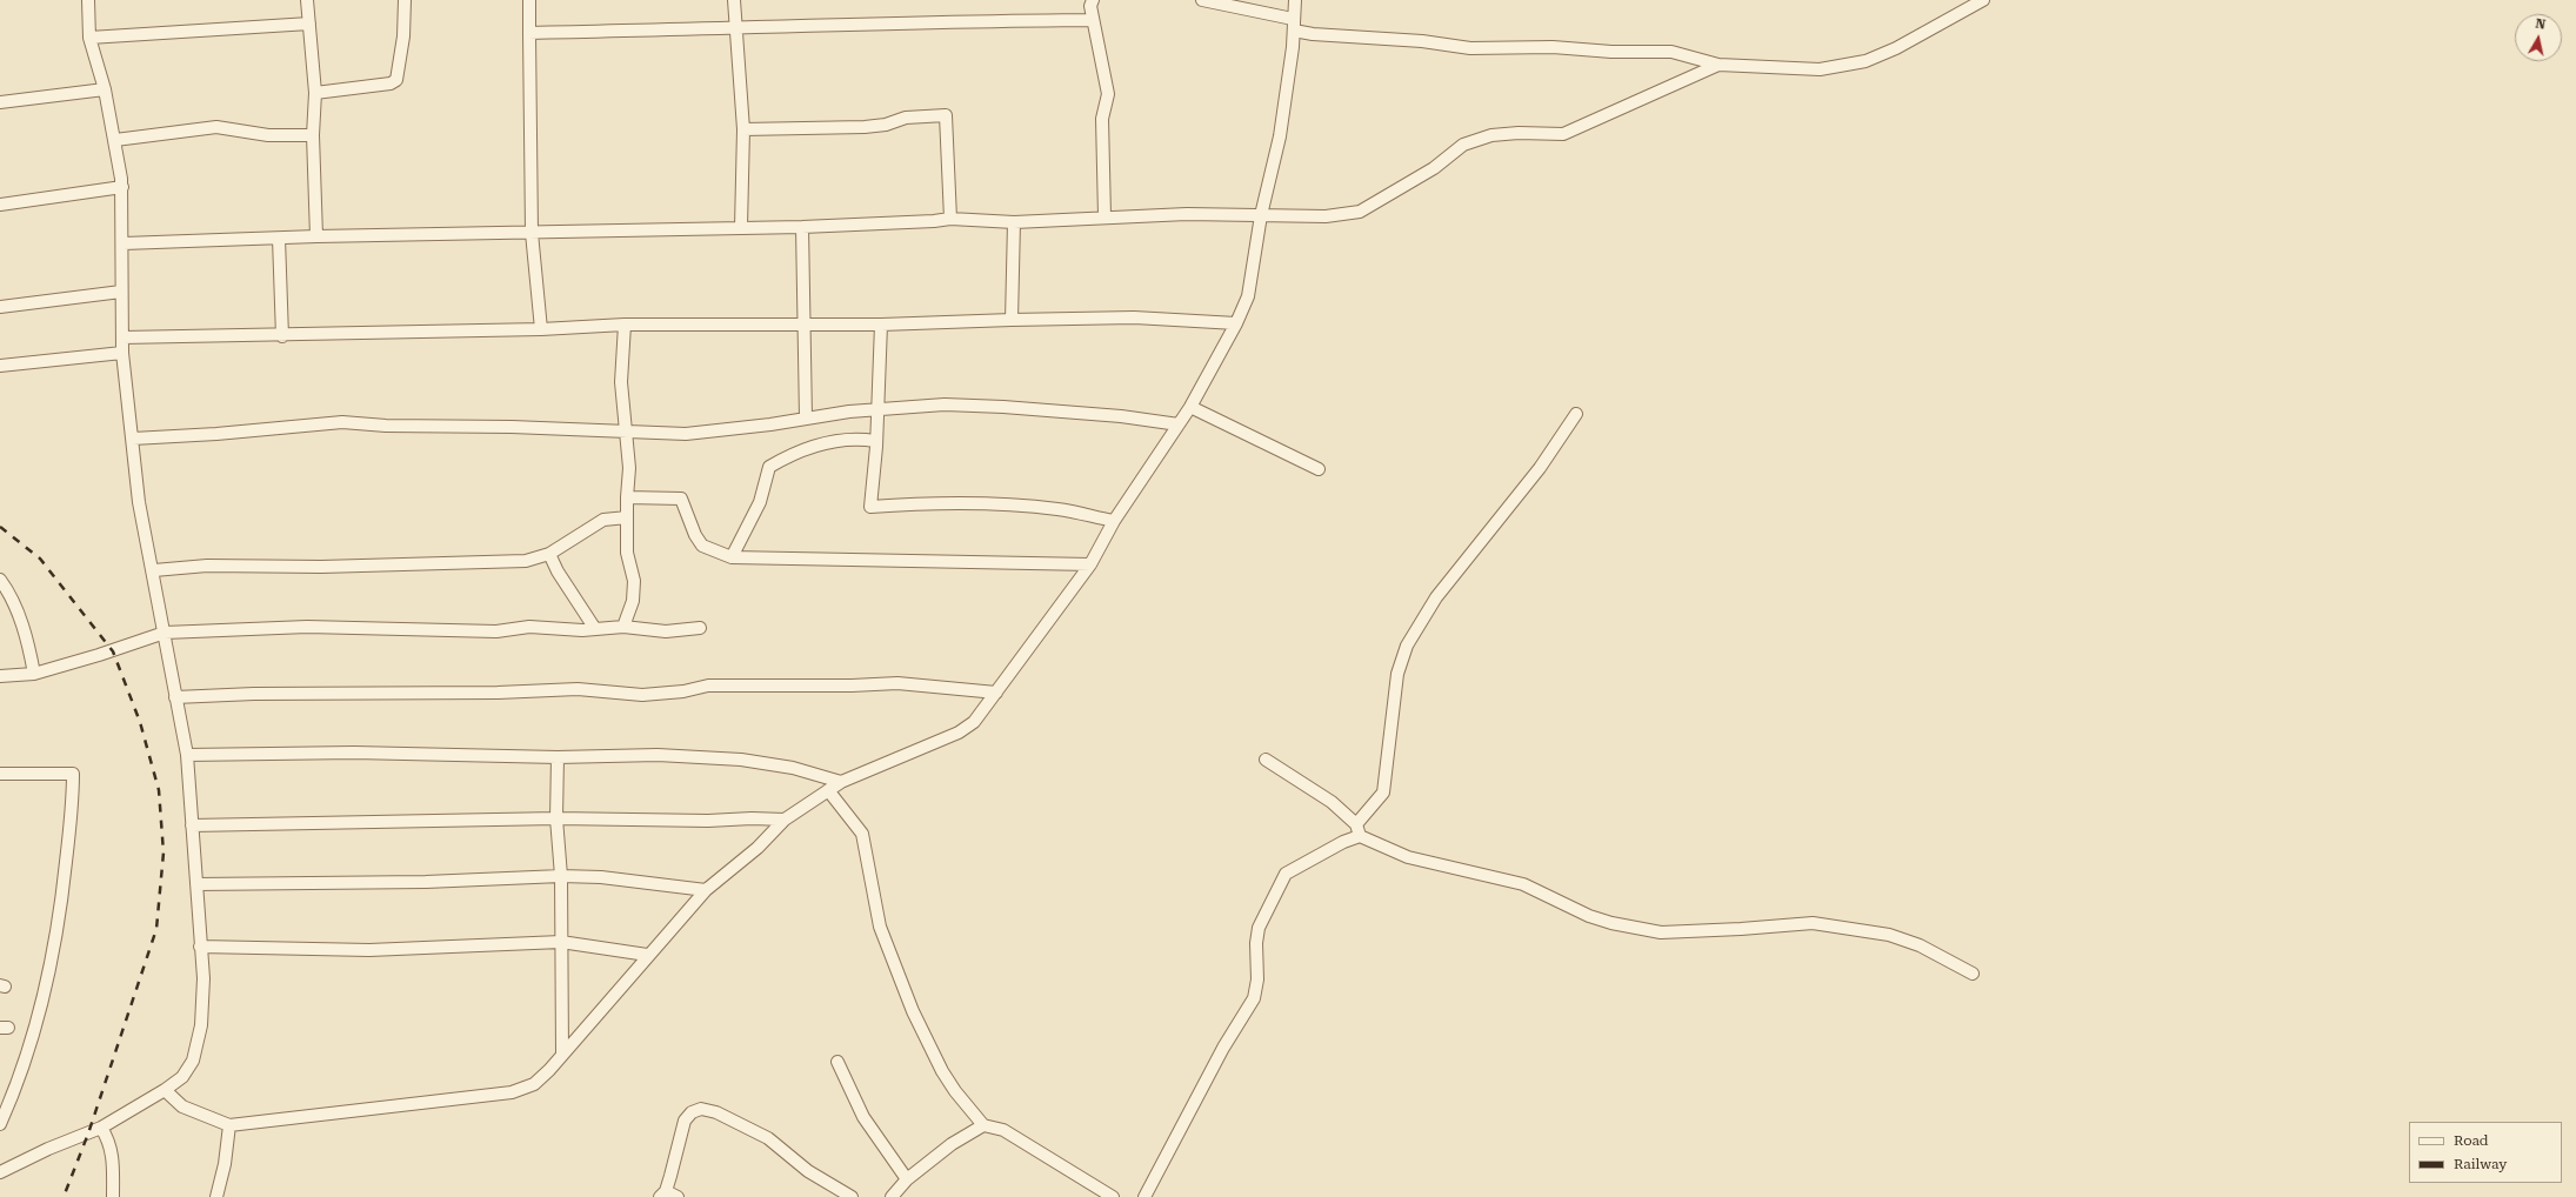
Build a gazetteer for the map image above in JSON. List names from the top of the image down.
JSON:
{
  "legend": ["Road", "Railway"],
  "north": "top"
}
